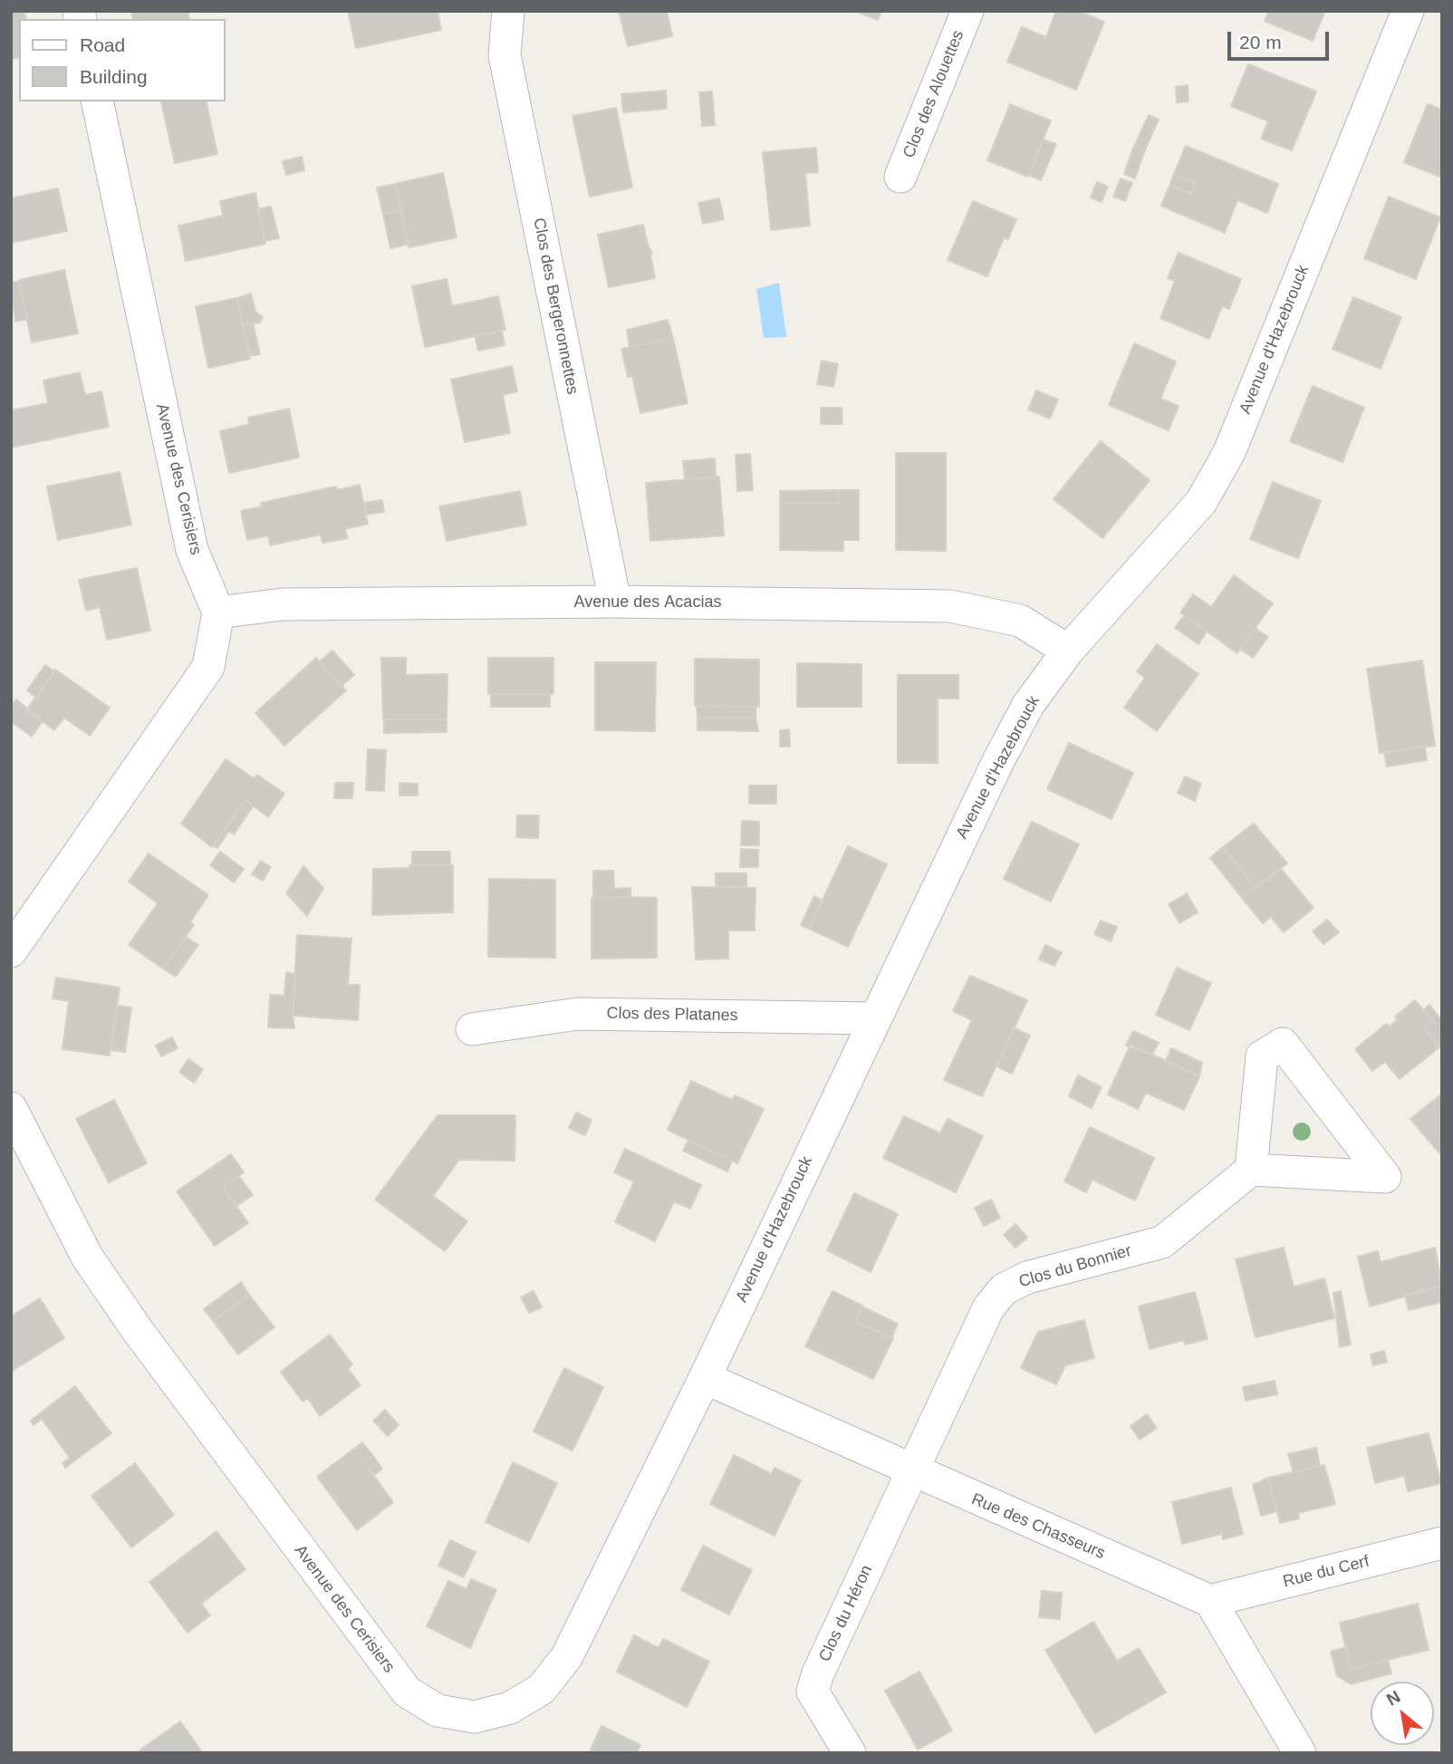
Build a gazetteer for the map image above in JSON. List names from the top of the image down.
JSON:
{
  "streets": {
    "street": [
      "Clos des Alouettes",
      "Clos des Bergeronnettes",
      "Avenue d'Hazebrouck",
      "Avenue des Cerisiers",
      "Avenue des Acacias",
      "Clos des Platanes",
      "Clos du Bonnier",
      "Rue des Chasseurs",
      "Rue du Cerf",
      "Clos du Héron"
    ]
  },
  "crossings": [
    ["Clos des Bergeronnettes", "Avenue des Acacias"],
    ["Avenue d'Hazebrouck", "Avenue des Cerisiers"],
    ["Avenue d'Hazebrouck", "Avenue des Acacias"],
    ["Avenue d'Hazebrouck", "Clos des Platanes"],
    ["Avenue d'Hazebrouck", "Rue des Chasseurs"],
    ["Avenue des Cerisiers", "Avenue des Acacias"],
    ["Avenue des Cerisiers", "Rue des Chasseurs"],
    ["Clos du Bonnier", "Rue des Chasseurs"],
    ["Clos du Bonnier", "Clos du Héron"],
    ["Rue des Chasseurs", "Rue du Cerf"],
    ["Rue des Chasseurs", "Clos du Héron"]
  ],
  "legend": ["Road", "Building"],
  "scale_bar": "20 m",
  "north": "top left"
}
